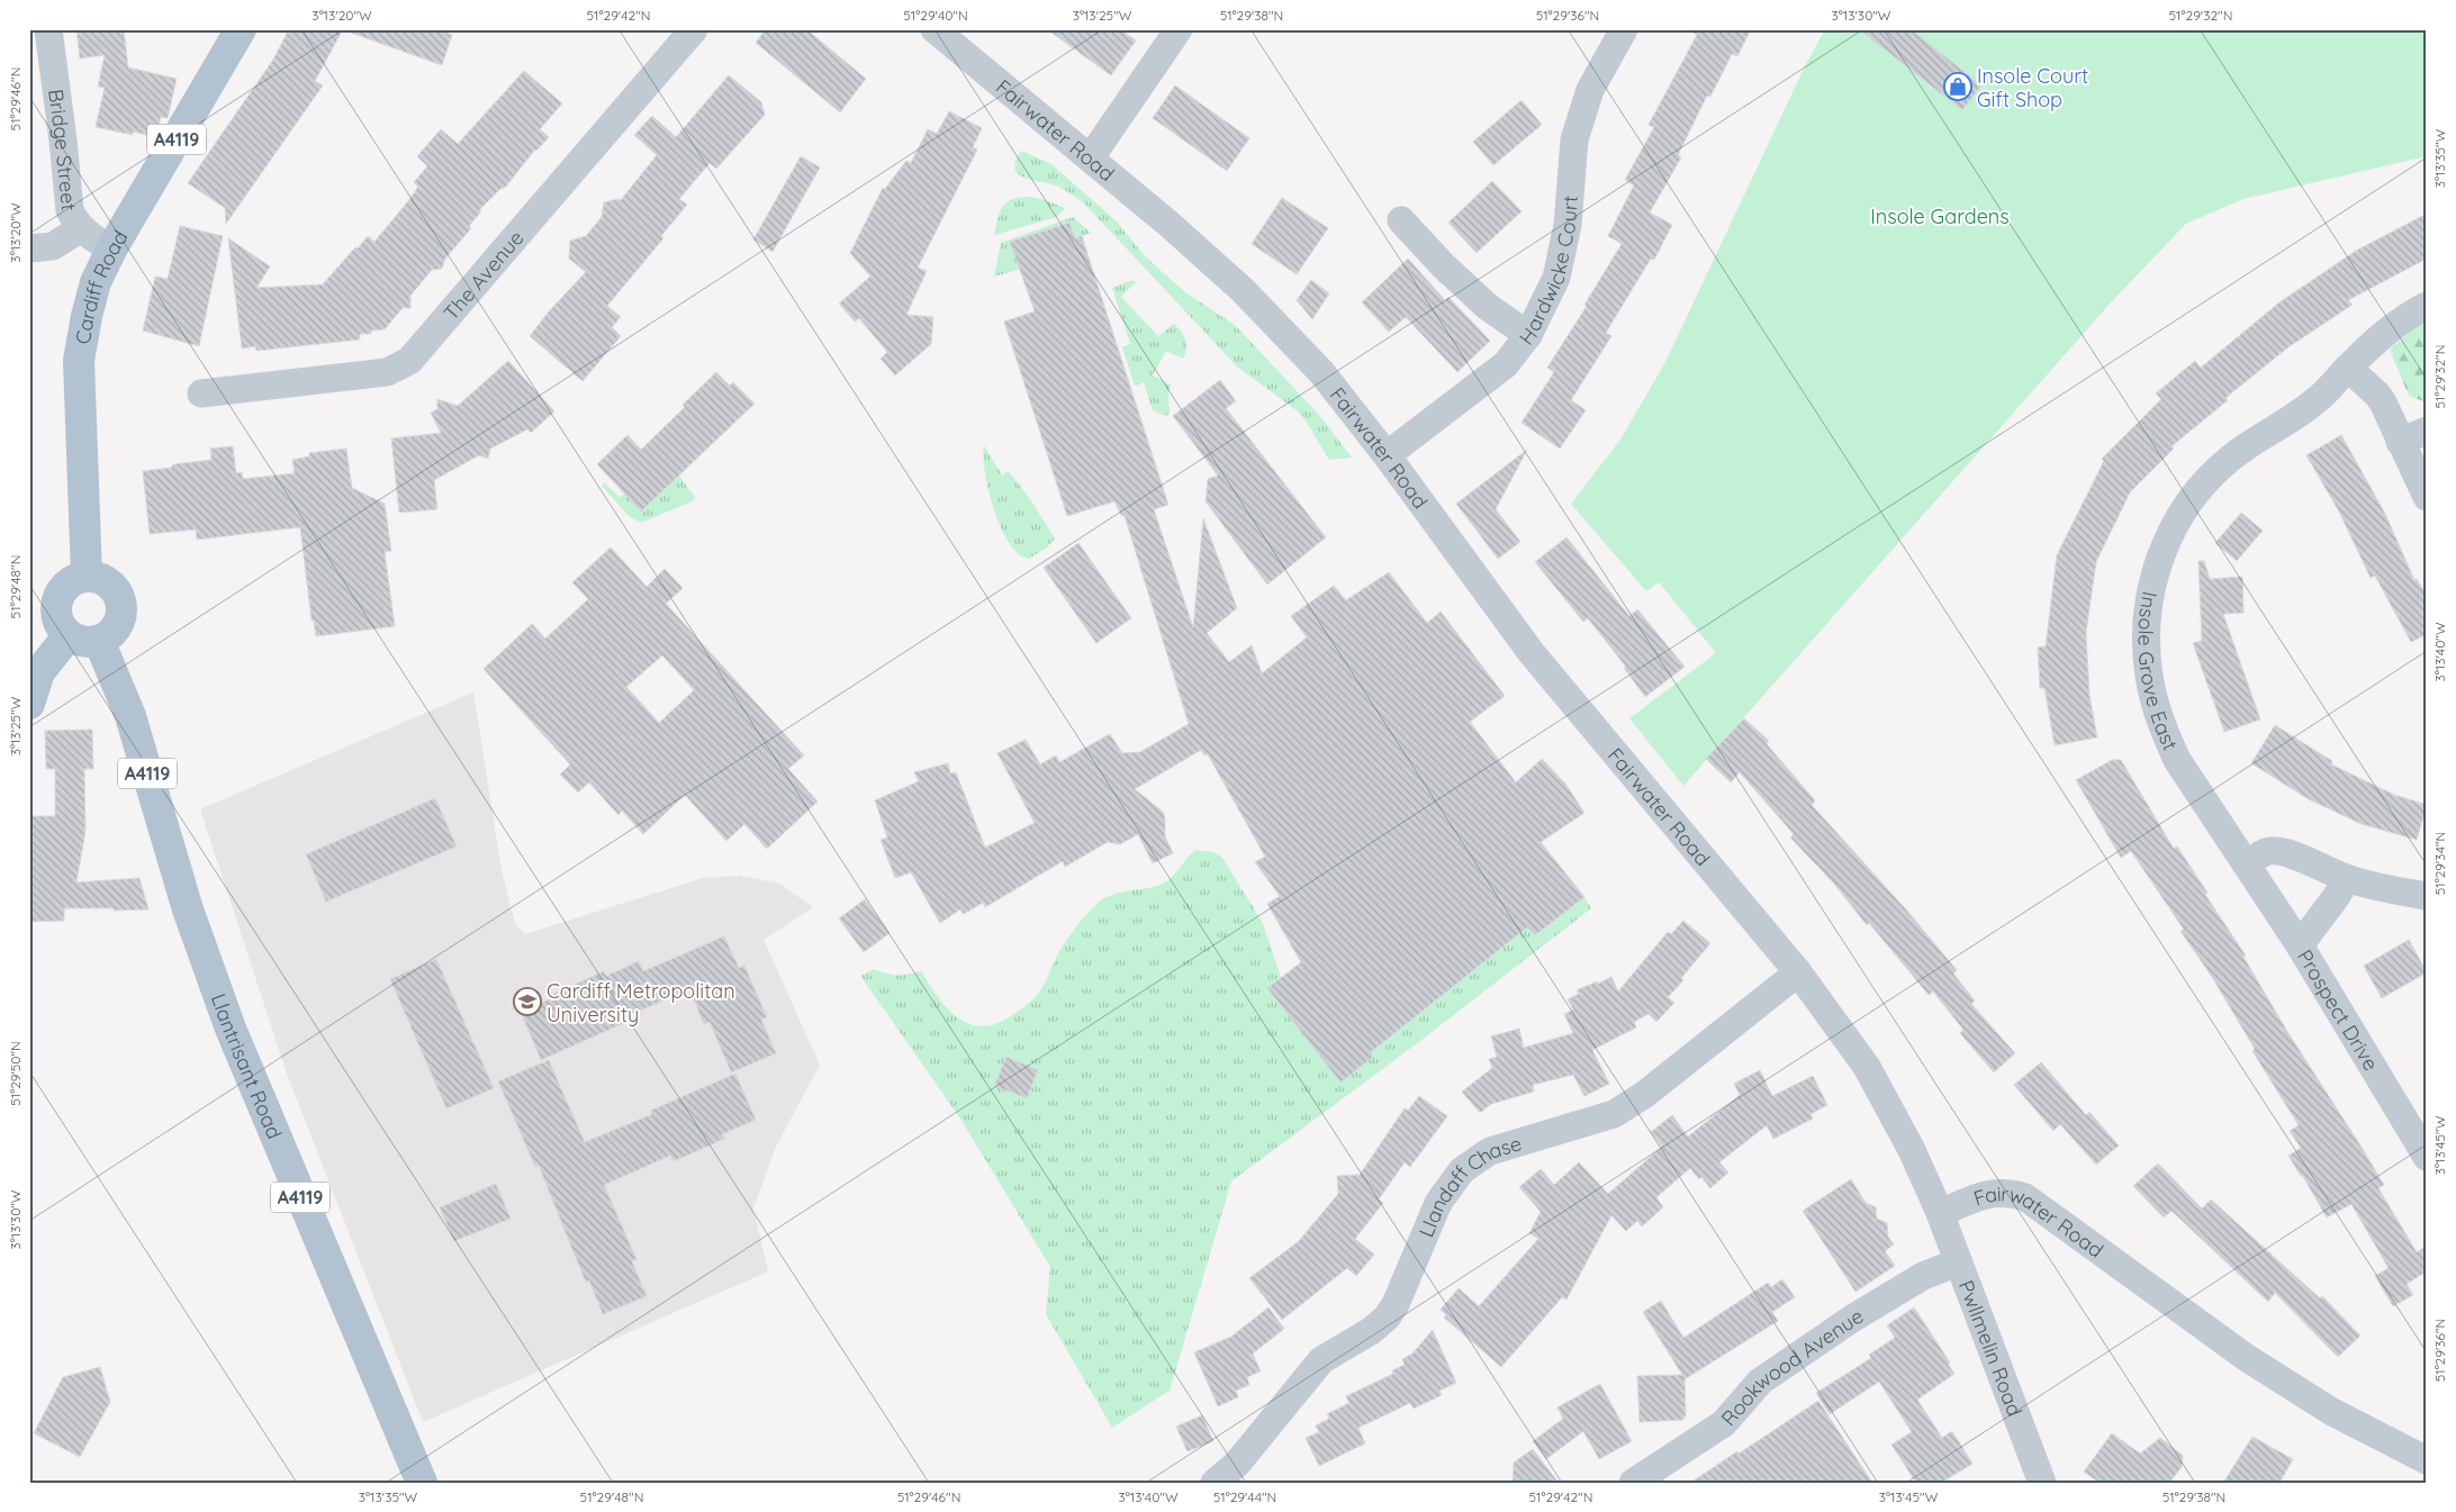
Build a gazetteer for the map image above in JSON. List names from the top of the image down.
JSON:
{
  "streets": {
    "main road": ["A4119", "Cardiff Road", "Llantrisant Road"],
    "street": [
      "Fairwater Road",
      "Bridge Street",
      "Hardwicke Court",
      "The Avenue",
      "Insole Grove East",
      "Prospect Drive",
      "Llandaff Chase",
      "Pwllmelin Road",
      "Rookwood Avenue"
    ]
  },
  "crossings": [
    ["Fairwater Road", "Hardwicke Court"],
    ["Fairwater Road", "Llandaff Chase"],
    ["Fairwater Road", "Pwllmelin Road"],
    ["Bridge Street", "Cardiff Road"],
    ["Cardiff Road", "Llantrisant Road"],
    ["Insole Grove East", "Prospect Drive"],
    ["Pwllmelin Road", "Rookwood Avenue"]
  ],
  "parks": ["Insole Gardens"],
  "places": {
    "shop": ["Insole Court Gift Shop"],
    "school or university": ["Cardiff Metropolitan University"]
  },
  "coordinates": [
    "3°13'20\"W",
    "51°29'42\"N",
    "51°29'40\"N",
    "3°13'25\"W",
    "51°29'38\"N",
    "51°29'36\"N",
    "3°13'30\"W",
    "51°29'32\"N",
    "51°29'46\"N",
    "3°13'35\"W",
    "51°29'48\"N",
    "3°13'40\"W",
    "51°29'34\"N",
    "51°29'50\"N",
    "3°13'45\"W",
    "51°29'44\"N"
  ]
}
